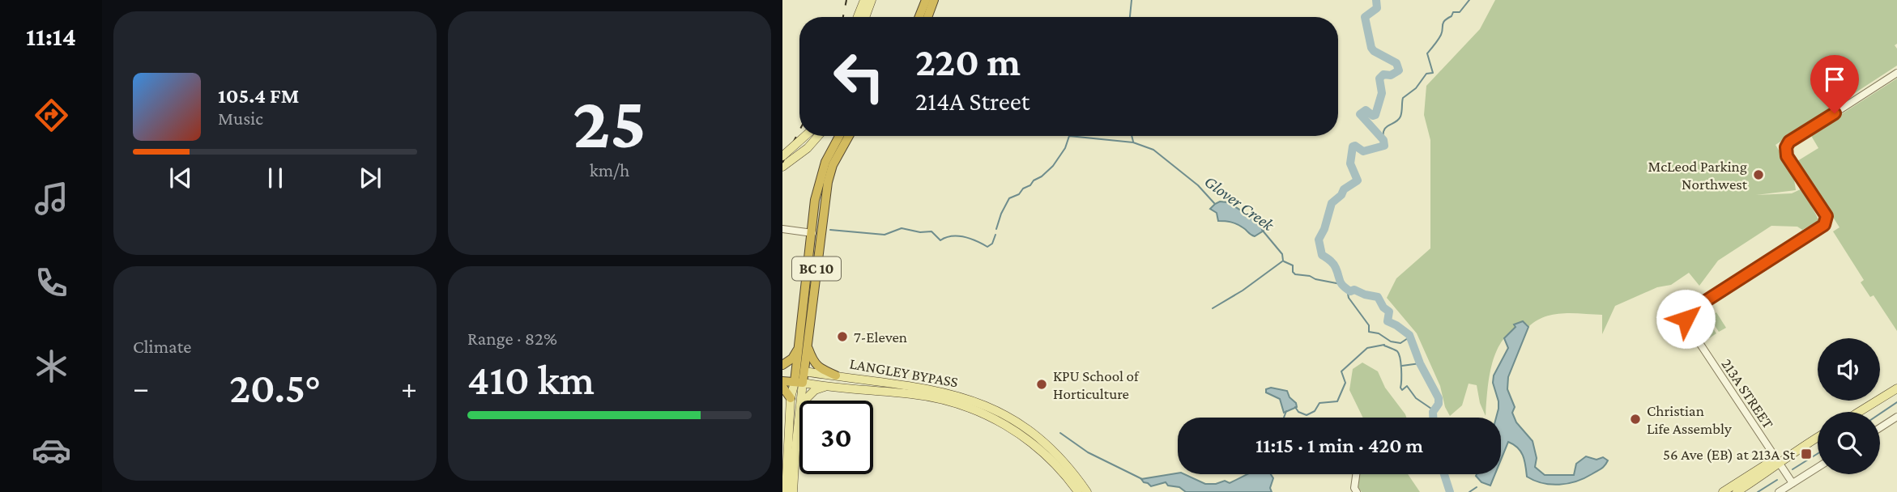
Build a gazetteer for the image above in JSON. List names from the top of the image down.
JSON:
{
  "streets": {
    "highway": ["BC 10", "LANGLEY BYPASS"],
    "street": ["213A STREET"]
  },
  "crossings": [
    ["BC 10", "LANGLEY BYPASS"]
  ],
  "water": ["Glover Creek"],
  "places": {
    "other": [
      "McLeod Parking Northwest",
      "7-Eleven",
      "KPU School of Horticulture",
      "Christian Life Assembly"
    ],
    "transit": ["56 Ave (EB) at 213A St"]
  },
  "page": {
    "tabs": "11:14",
    "tile": [
      ["25", "km/h"],
      "Climate",
      ["Range · 82%", "410 km"]
    ],
    "turn": ["220 m", "214A Street"],
    "song": ["105.4 FM", "Music"],
    "heat": ["−", "20.5°", "+"],
    "limit": "30",
    "trip": "11:15 · 1 min · 420 m"
  }
}
